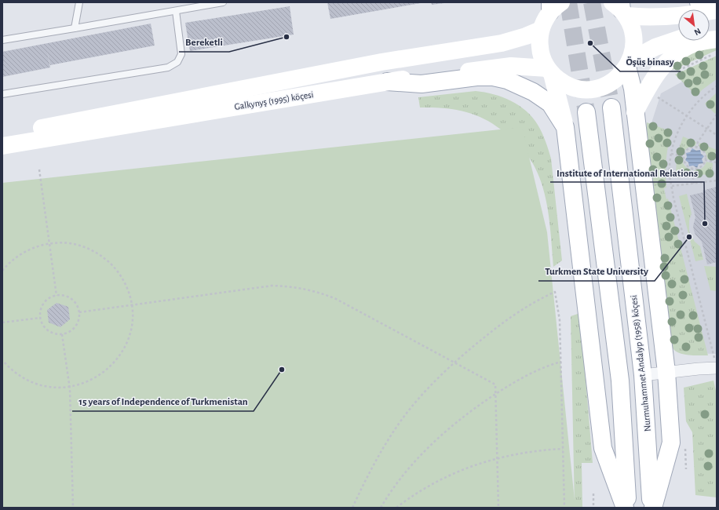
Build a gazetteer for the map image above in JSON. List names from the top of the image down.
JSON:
{
  "streets": {
    "main road": ["Galkynyş (1995) köçesi", "Nurmuhammet Andalyp (1958) köçesi"]
  },
  "places": [
    "Bereketli",
    "Öşüş binasy",
    "Institute of International Relations",
    "Turkmen State University",
    "15 years of Independence of Turkmenistan"
  ],
  "north": "bottom right"
}
